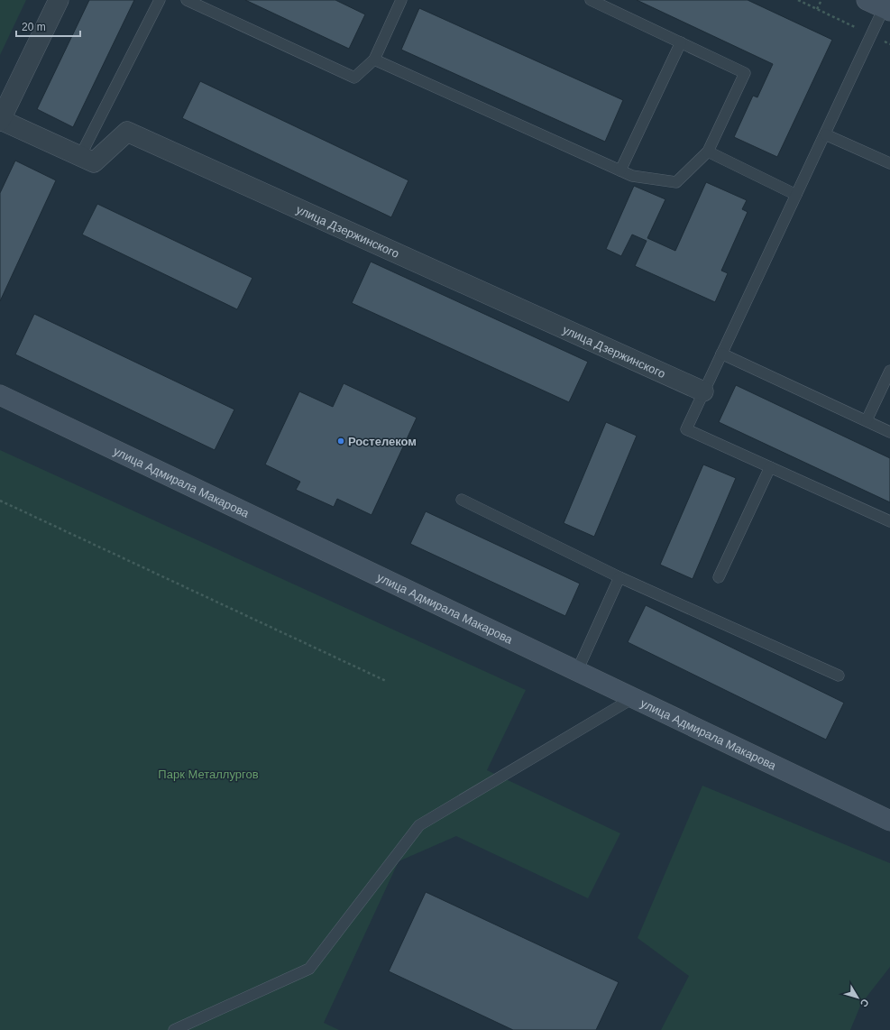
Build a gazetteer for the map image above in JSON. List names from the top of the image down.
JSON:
{
  "streets": {
    "street": ["улица Дзержинского", "улица Адмирала Макарова"]
  },
  "parks": ["Парк Металлургов"],
  "places": ["Ростелеком"],
  "scale_bar": "20 m",
  "north": "bottom right"
}
